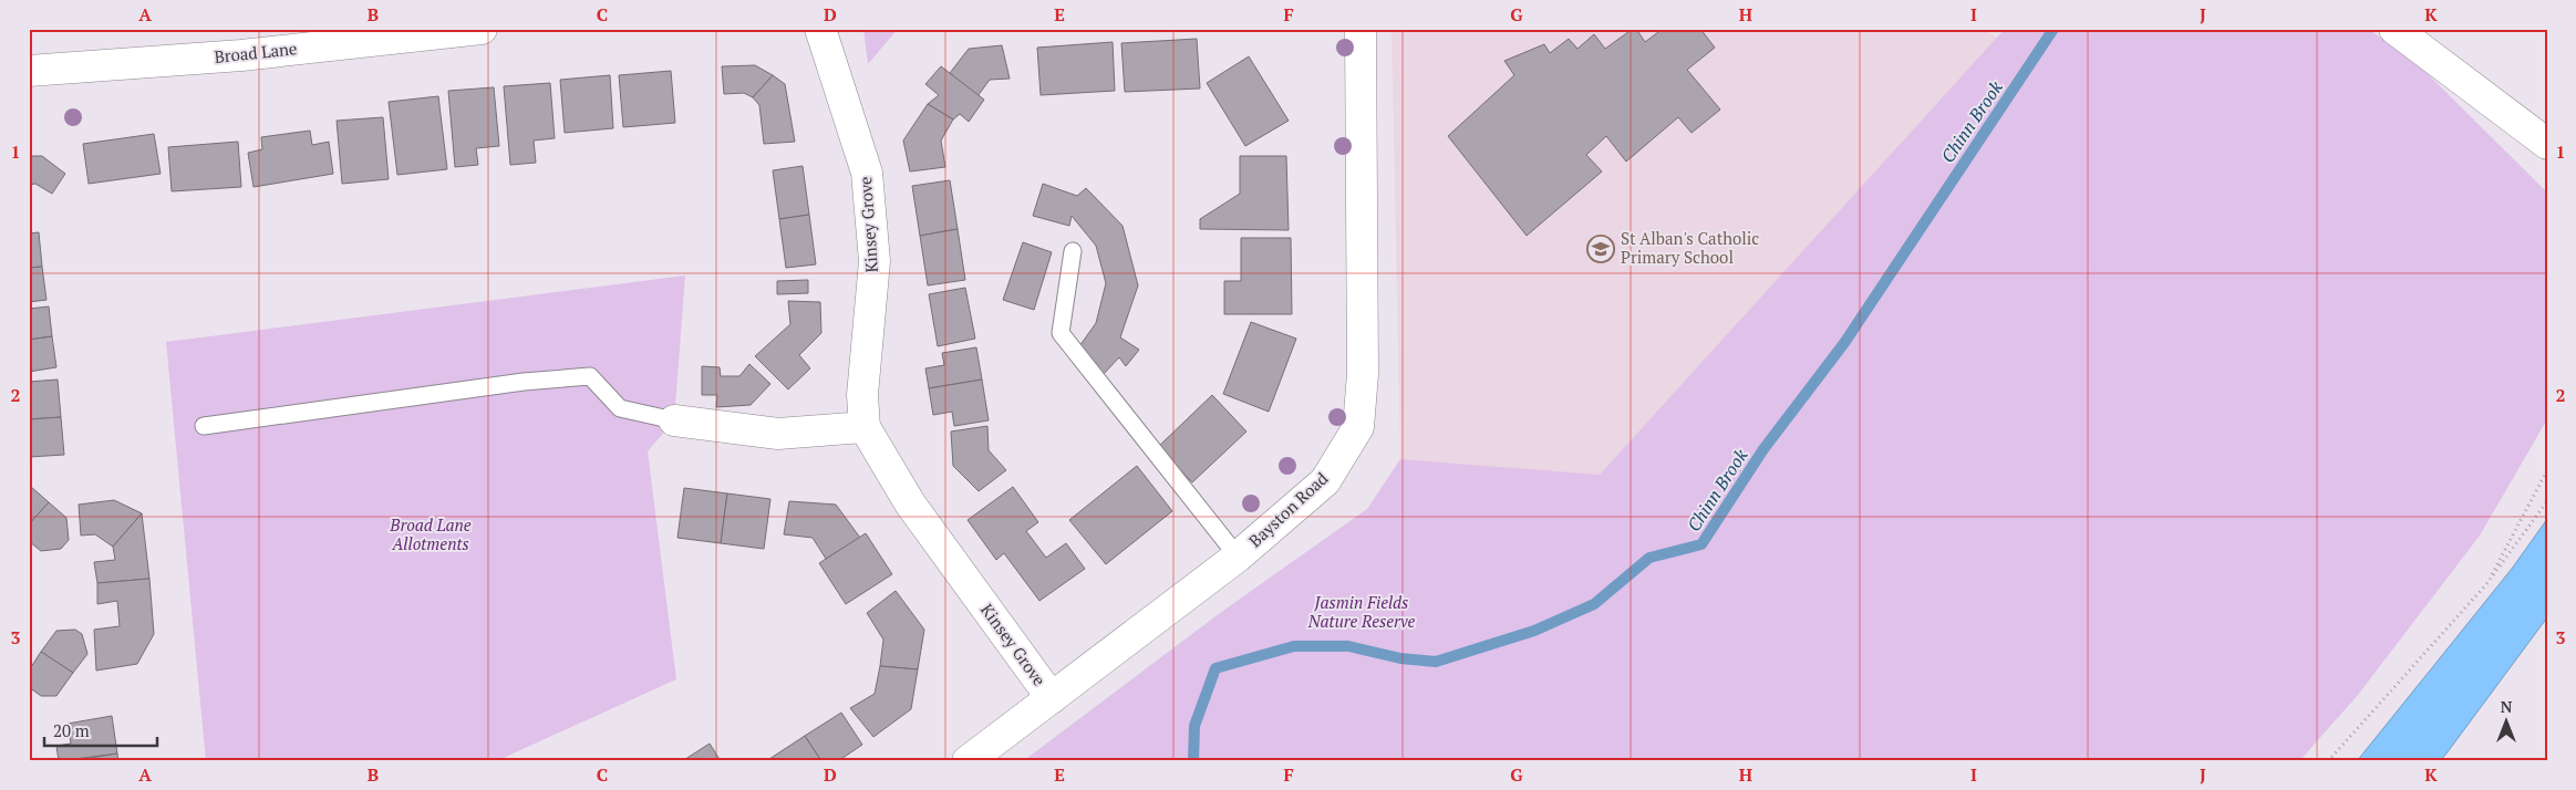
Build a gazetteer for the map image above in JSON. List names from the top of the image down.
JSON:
{
  "streets": {
    "main road": ["Broad Lane", "Kinsey Grove", "Bayston Road"]
  },
  "crossings": [
    ["Kinsey Grove", "Bayston Road"]
  ],
  "water": ["Chinn Brook"],
  "parks": ["Broad Lane Allotments", "Jasmin Fields Nature Reserve"],
  "places": {
    "school or university": ["St Alban's Catholic Primary School"]
  },
  "scale_bar": "20 m",
  "north": "top",
  "grid": {
    "columns": [
      "A",
      "B",
      "C",
      "D",
      "E",
      "F",
      "G",
      "H",
      "I",
      "J",
      "K"
    ],
    "rows": ["1", "2", "3"]
  }
}
